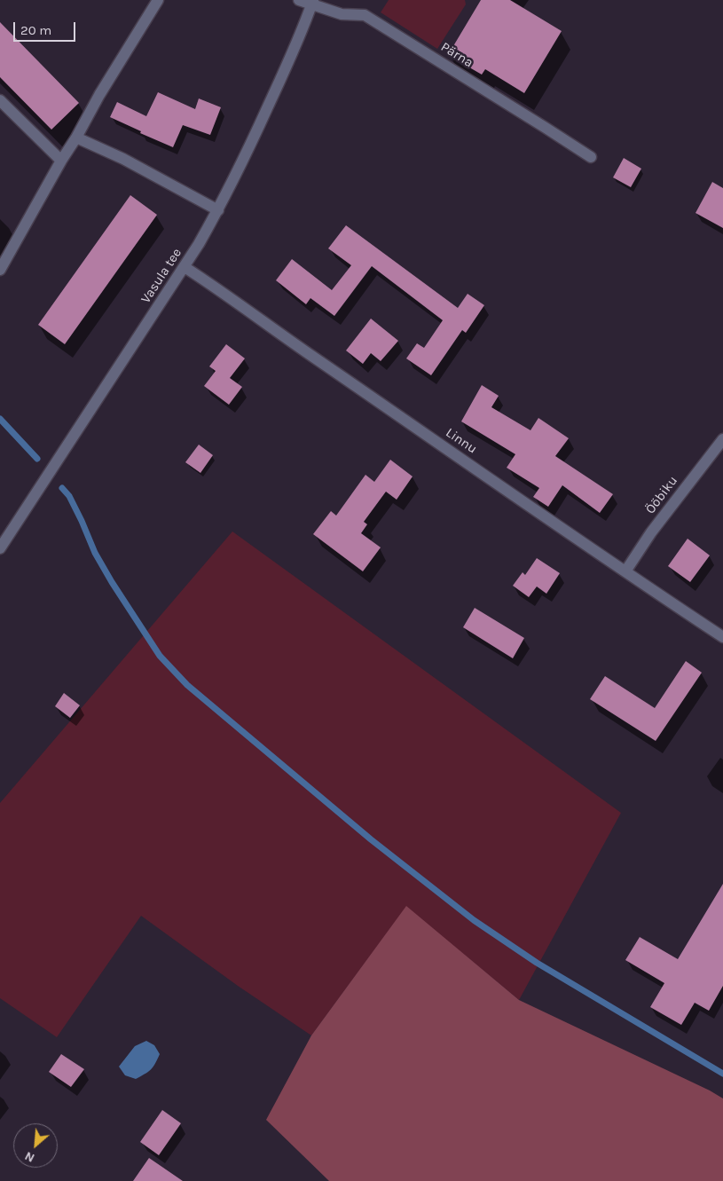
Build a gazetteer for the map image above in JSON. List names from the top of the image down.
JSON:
{
  "streets": {
    "street": [
      "Pärna",
      "Vasula tee",
      "Linnu",
      "Ööbiku"
    ]
  },
  "crossings": [
    ["Pärna", "Vasula tee"],
    ["Vasula tee", "Linnu"],
    ["Linnu", "Ööbiku"]
  ],
  "scale_bar": "20 m",
  "north": "bottom left"
}
